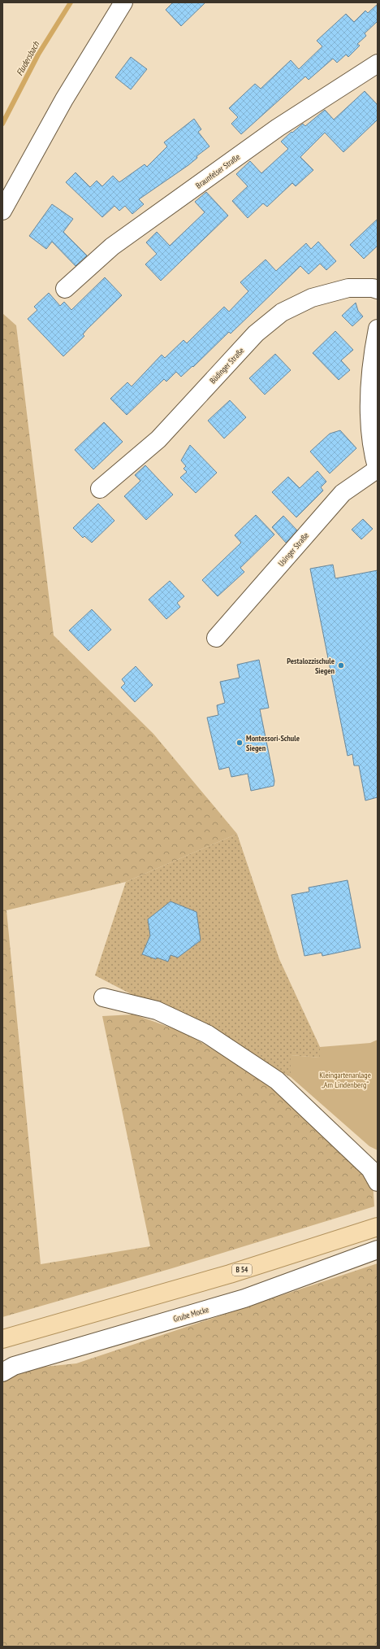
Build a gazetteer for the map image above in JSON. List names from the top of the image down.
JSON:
{
  "streets": {
    "main road": ["B 54"],
    "street": [
      "Braunfelser Straße",
      "Büdinger Straße",
      "Usinger Straße",
      "Grube Mocke"
    ]
  },
  "water": ["Fludersbach"],
  "parks": ["Kleingartenanlage „Am Lindenberg“"],
  "places": ["Pestalozzischule Siegen", "Montessori-Schule Siegen"]
}
